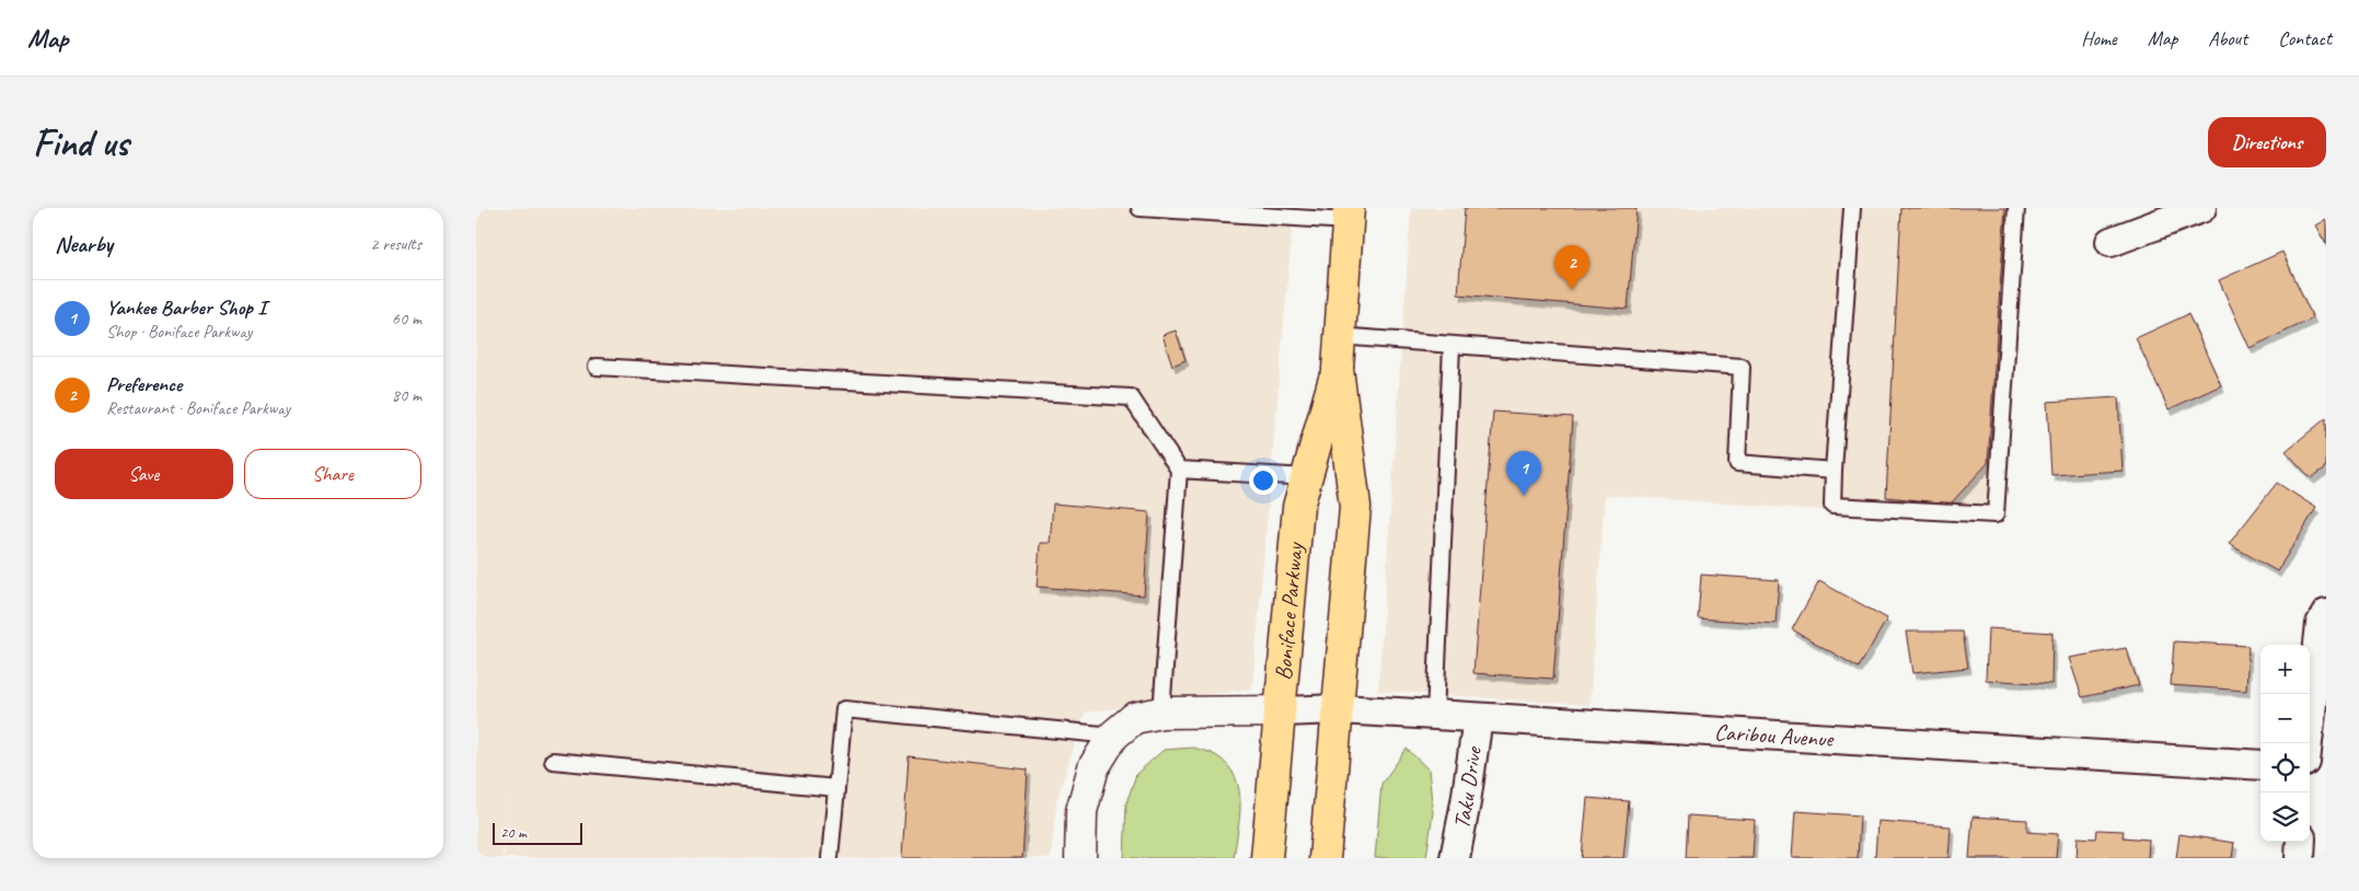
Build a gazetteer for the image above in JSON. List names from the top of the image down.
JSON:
{
  "streets": {
    "main road": ["Boniface Parkway"],
    "street": ["Caribou Avenue", "Taku Drive"]
  },
  "crossings": [
    ["Boniface Parkway", "Caribou Avenue"],
    ["Caribou Avenue", "Taku Drive"]
  ],
  "scale_bar": "20 m",
  "page": {
    "header": "Map",
    "nav": [
      "Home",
      "Map",
      "About",
      "Contact"
    ],
    "buttons": [
      "Directions",
      ["Save", "Share"]
    ],
    "title": "Find us",
    "heading": ["Nearby", "2 results"],
    "pins": ["2", "1"],
    "list": [
      {
        "mark": "1",
        "name": "Yankee Barber Shop I",
        "note": "Shop · Boniface Parkway",
        "value": "60 m"
      },
      {
        "mark": "2",
        "name": "Preference",
        "note": "Restaurant · Boniface Parkway",
        "value": "80 m"
      }
    ],
    "map_buttons": ["+", "−"],
    "scale": "20 m"
  }
}
